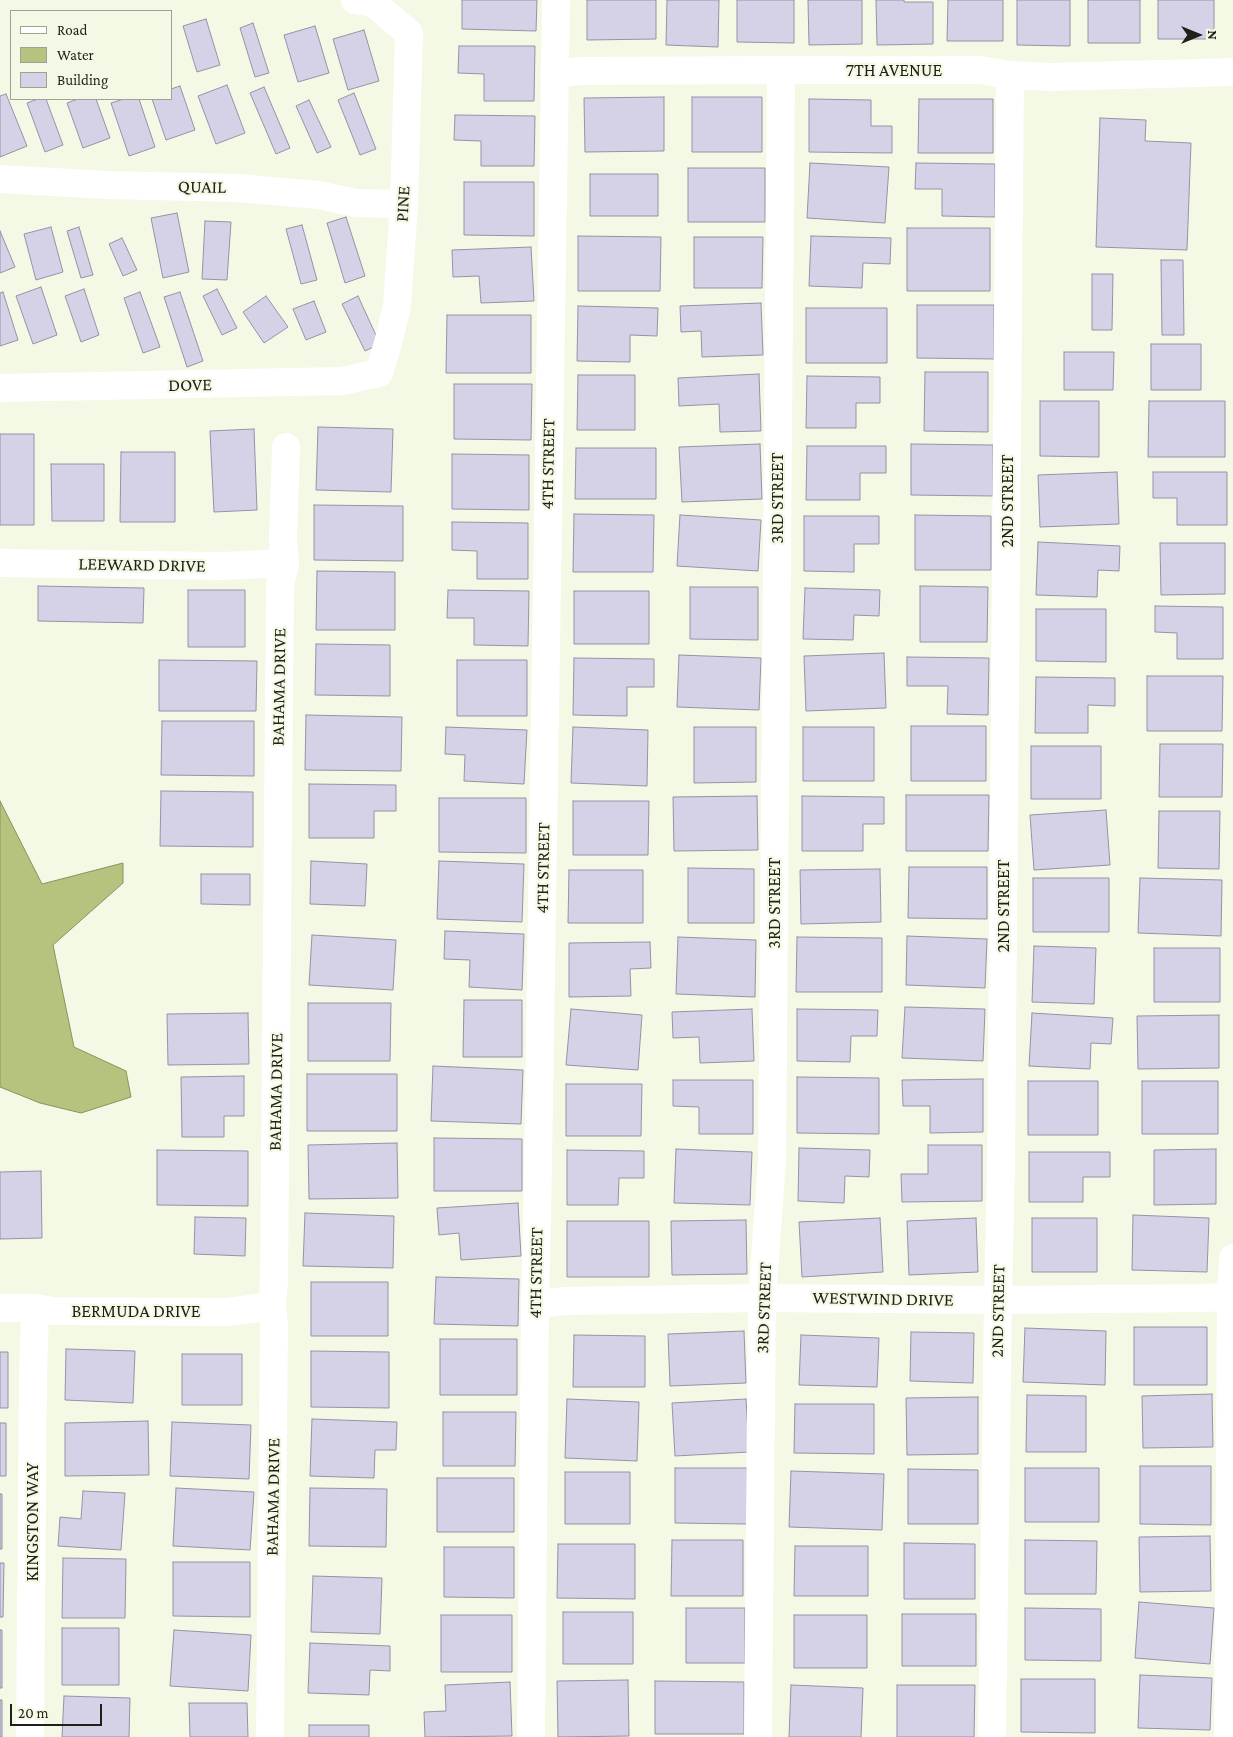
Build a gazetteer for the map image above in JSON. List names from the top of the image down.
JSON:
{
  "streets": {
    "street": [
      "7TH AVENUE",
      "QUAIL",
      "PINE",
      "DOVE",
      "4TH STREET",
      "3RD STREET",
      "2ND STREET",
      "LEEWARD DRIVE",
      "BAHAMA DRIVE",
      "WESTWIND DRIVE",
      "BERMUDA DRIVE",
      "KINGSTON WAY"
    ]
  },
  "crossings": [
    ["7TH AVENUE", "4TH STREET"],
    ["7TH AVENUE", "3RD STREET"],
    ["7TH AVENUE", "2ND STREET"],
    ["QUAIL", "PINE"],
    ["PINE", "DOVE"],
    ["4TH STREET", "WESTWIND DRIVE"],
    ["3RD STREET", "WESTWIND DRIVE"],
    ["2ND STREET", "WESTWIND DRIVE"],
    ["LEEWARD DRIVE", "BAHAMA DRIVE"],
    ["BAHAMA DRIVE", "BERMUDA DRIVE"],
    ["BERMUDA DRIVE", "KINGSTON WAY"]
  ],
  "legend": ["Road", "Water", "Building"],
  "scale_bar": "20 m",
  "north": "right"
}
